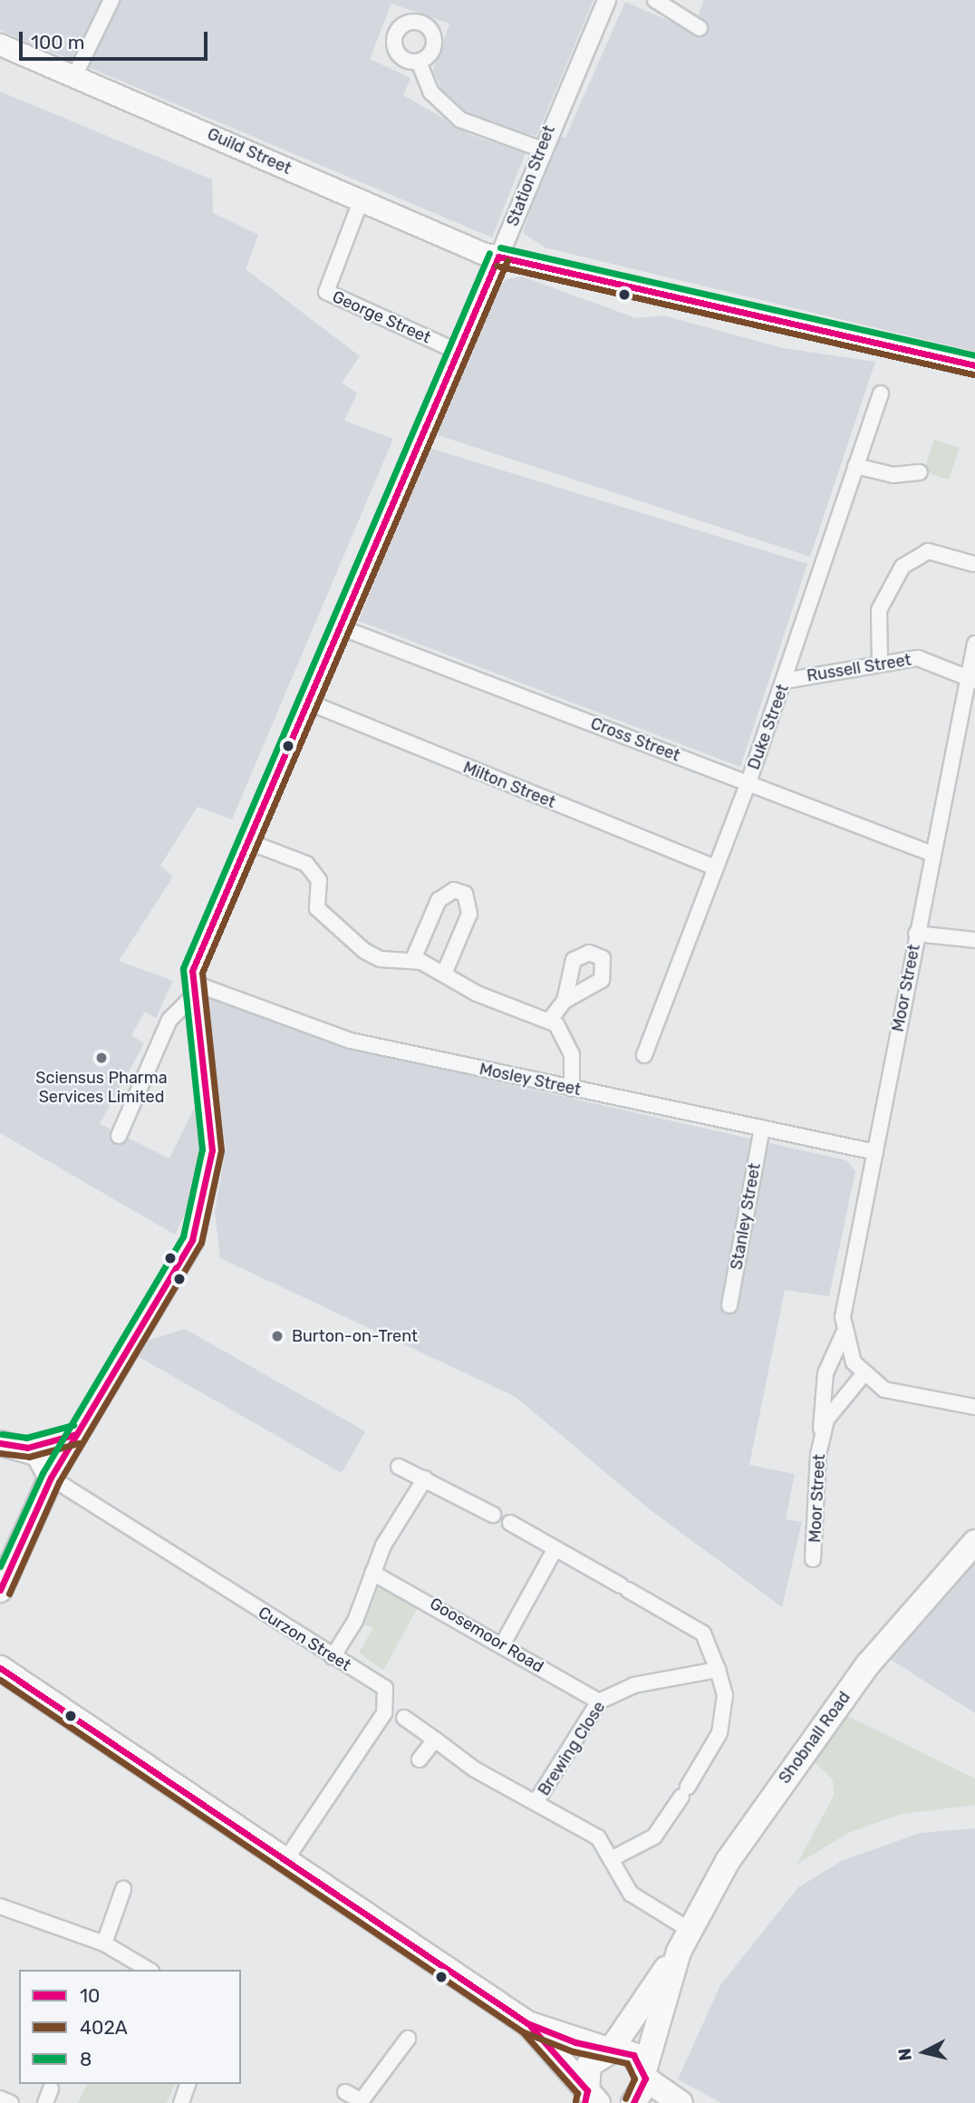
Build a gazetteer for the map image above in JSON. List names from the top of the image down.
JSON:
{
  "streets": {
    "highway": ["Shobnall Road"],
    "main road": ["Guild Street", "Station Street"],
    "street": [
      "George Street",
      "Russell Street",
      "Duke Street",
      "Cross Street",
      "Milton Street",
      "Moor Street",
      "Mosley Street",
      "Stanley Street",
      "Goosemoor Road",
      "Curzon Street",
      "Brewing Close"
    ]
  },
  "crossings": [
    ["Guild Street", "Station Street"],
    ["Guild Street", "George Street"],
    ["Station Street", "George Street"],
    ["Station Street", "Cross Street"],
    ["Station Street", "Milton Street"],
    ["Station Street", "Mosley Street"],
    ["Russell Street", "Duke Street"],
    ["Russell Street", "Moor Street"],
    ["Duke Street", "Cross Street"],
    ["Duke Street", "Milton Street"],
    ["Cross Street", "Moor Street"],
    ["Moor Street", "Mosley Street"],
    ["Mosley Street", "Stanley Street"],
    ["Goosemoor Road", "Brewing Close"]
  ],
  "places": ["Sciensus Pharma Services Limited", "Burton-on-Trent"],
  "lines": ["transit line 8", "transit line 10", "transit line 402A"],
  "legend": ["10", "402A", "8"],
  "scale_bar": "100 m",
  "north": "left"
}
